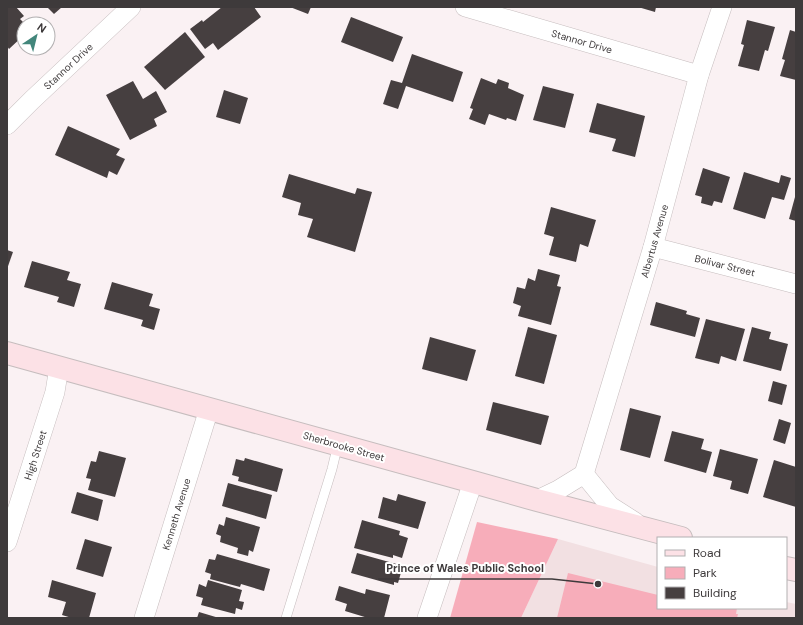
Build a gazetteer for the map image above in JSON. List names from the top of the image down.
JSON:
{
  "streets": {
    "main road": ["Sherbrooke Street"],
    "street": [
      "Stannor Drive",
      "Albertus Avenue",
      "Bolivar Street",
      "High Street",
      "Kenneth Avenue"
    ]
  },
  "crossings": [
    ["Stannor Drive", "Albertus Avenue"],
    ["Albertus Avenue", "Bolivar Street"],
    ["Sherbrooke Street", "High Street"],
    ["Sherbrooke Street", "Kenneth Avenue"]
  ],
  "places": ["Prince of Wales Public School"],
  "legend": ["Road", "Park", "Building"],
  "north": "top right"
}
